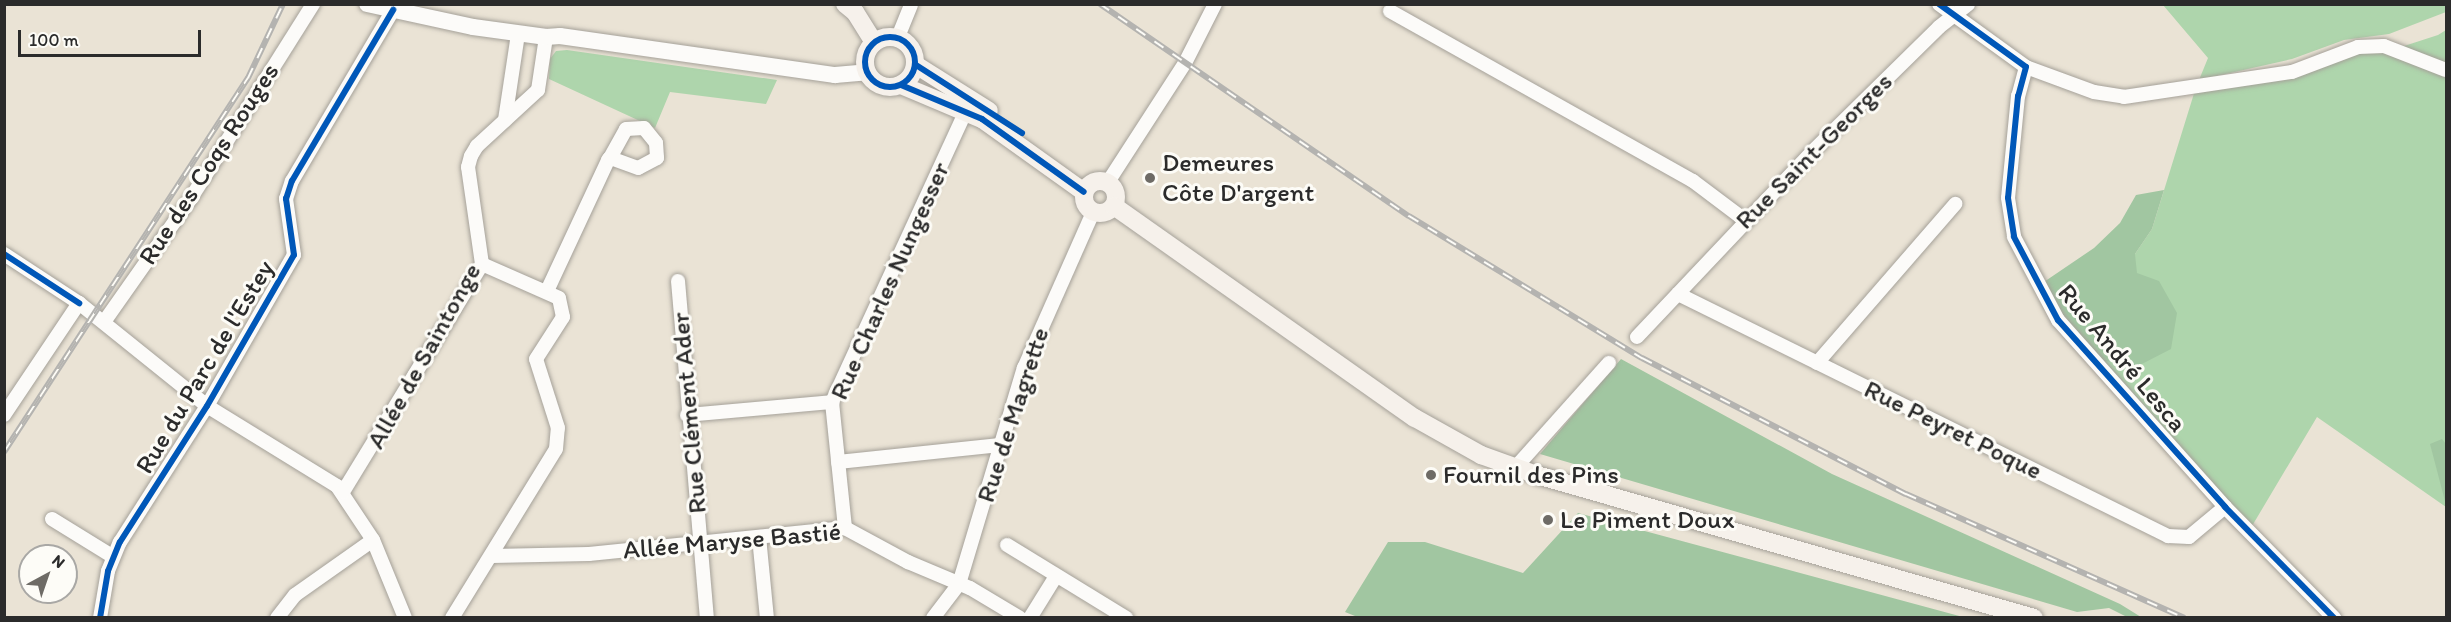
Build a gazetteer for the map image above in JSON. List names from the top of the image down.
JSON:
{
  "streets": {
    "street": [
      "Rue Saint-Georges",
      "Rue des Coqs Rouges",
      "Rue Charles Nungesser",
      "Allée de Saintonge",
      "Rue André Lesca",
      "Rue du Parc de l'Estey",
      "Rue Clément Ader",
      "Rue de Magrette",
      "Rue Peyret Poque",
      "Allée Maryse Bastié"
    ]
  },
  "crossings": [
    ["Rue Saint-Georges", "Rue Peyret Poque"],
    ["Rue Charles Nungesser", "Allée Maryse Bastié"],
    ["Rue André Lesca", "Rue Peyret Poque"],
    ["Rue Clément Ader", "Allée Maryse Bastié"],
    ["Rue de Magrette", "Allée Maryse Bastié"]
  ],
  "places": ["Demeures Côte D'argent", "Fournil des Pins", "Le Piment Doux"],
  "scale_bar": "100 m",
  "north": "top right"
}
